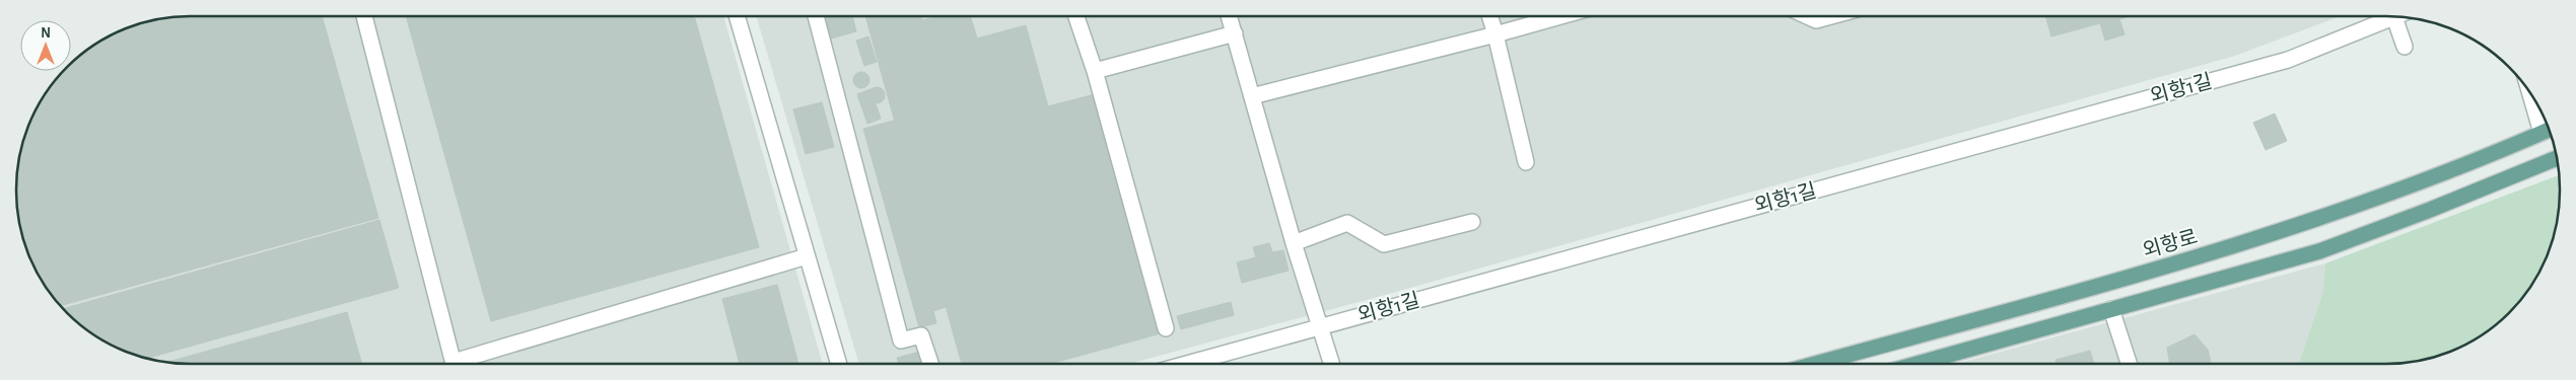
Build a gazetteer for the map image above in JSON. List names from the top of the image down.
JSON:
{
  "streets": {
    "main road": ["외항로"],
    "lane": ["외항1길"]
  },
  "north": "top"
}
